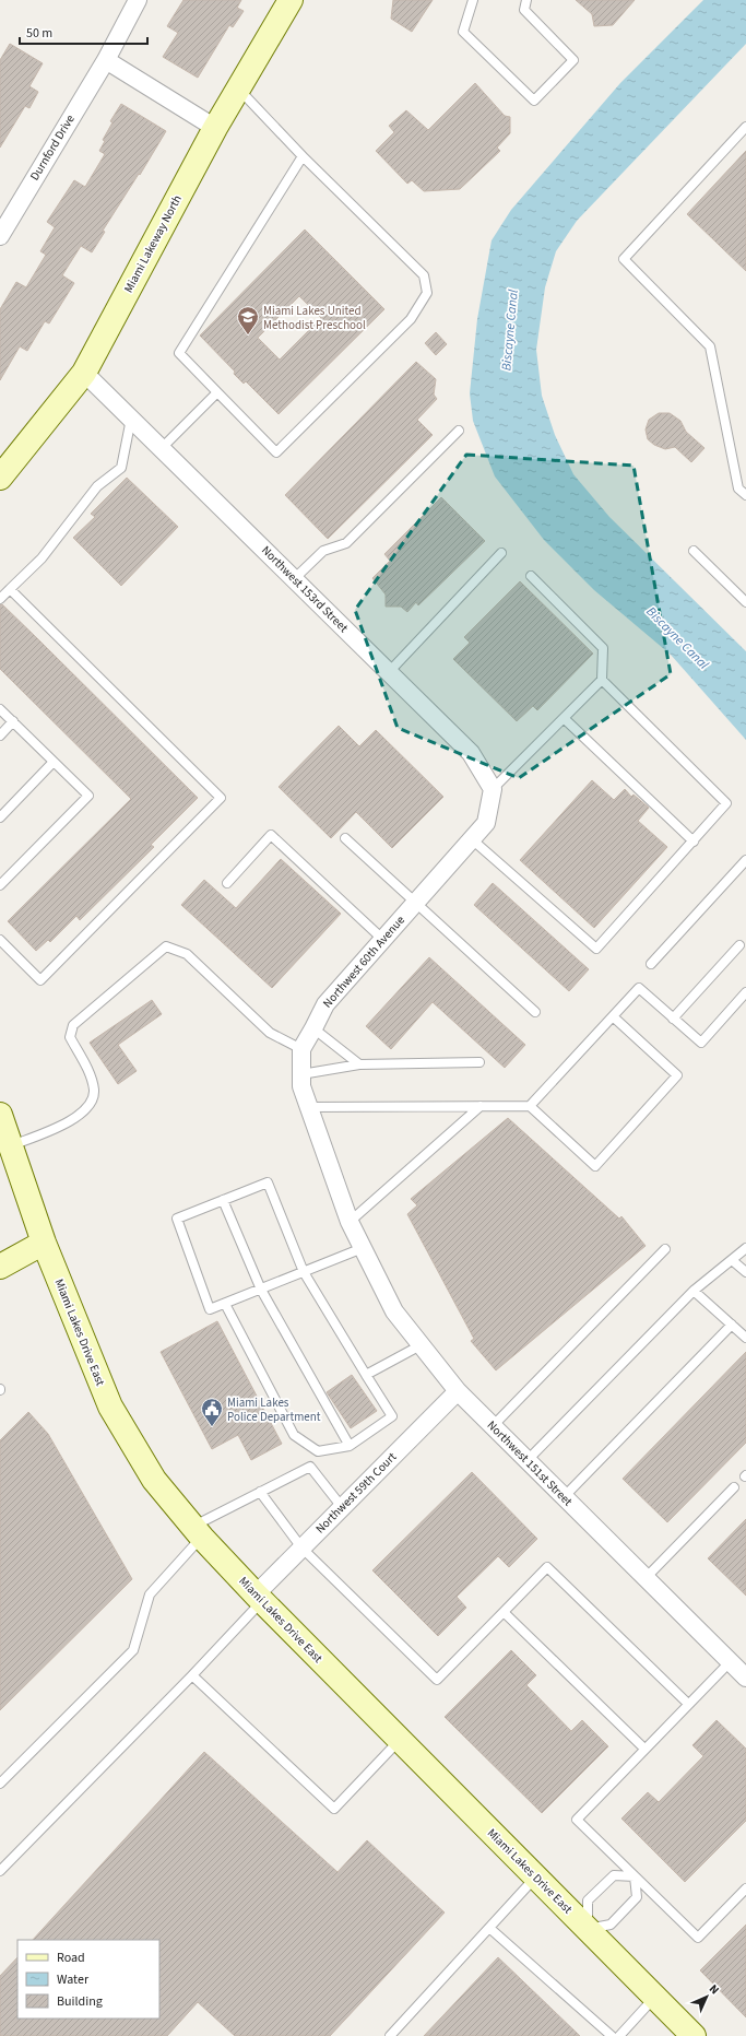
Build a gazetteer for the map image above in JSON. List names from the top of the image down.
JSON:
{
  "streets": {
    "main road": ["Miami Lakeway North", "Miami Lakes Drive East"],
    "street": [
      "Durnford Drive",
      "Northwest 153rd Street",
      "Northwest 60th Avenue",
      "Northwest 151st Street",
      "Northwest 59th Court"
    ]
  },
  "crossings": [
    ["Miami Lakeway North", "Northwest 153rd Street"],
    ["Northwest 153rd Street", "Northwest 60th Avenue"],
    ["Miami Lakes Drive East", "Northwest 59th Court"],
    ["Northwest 151st Street", "Northwest 59th Court"]
  ],
  "water": ["Biscayne Canal"],
  "places": {
    "school or university": ["Miami Lakes United Methodist Preschool"],
    "public building": ["Miami Lakes Police Department"]
  },
  "legend": ["Road", "Water", "Building"],
  "scale_bar": "50 m",
  "north": "top right"
}
